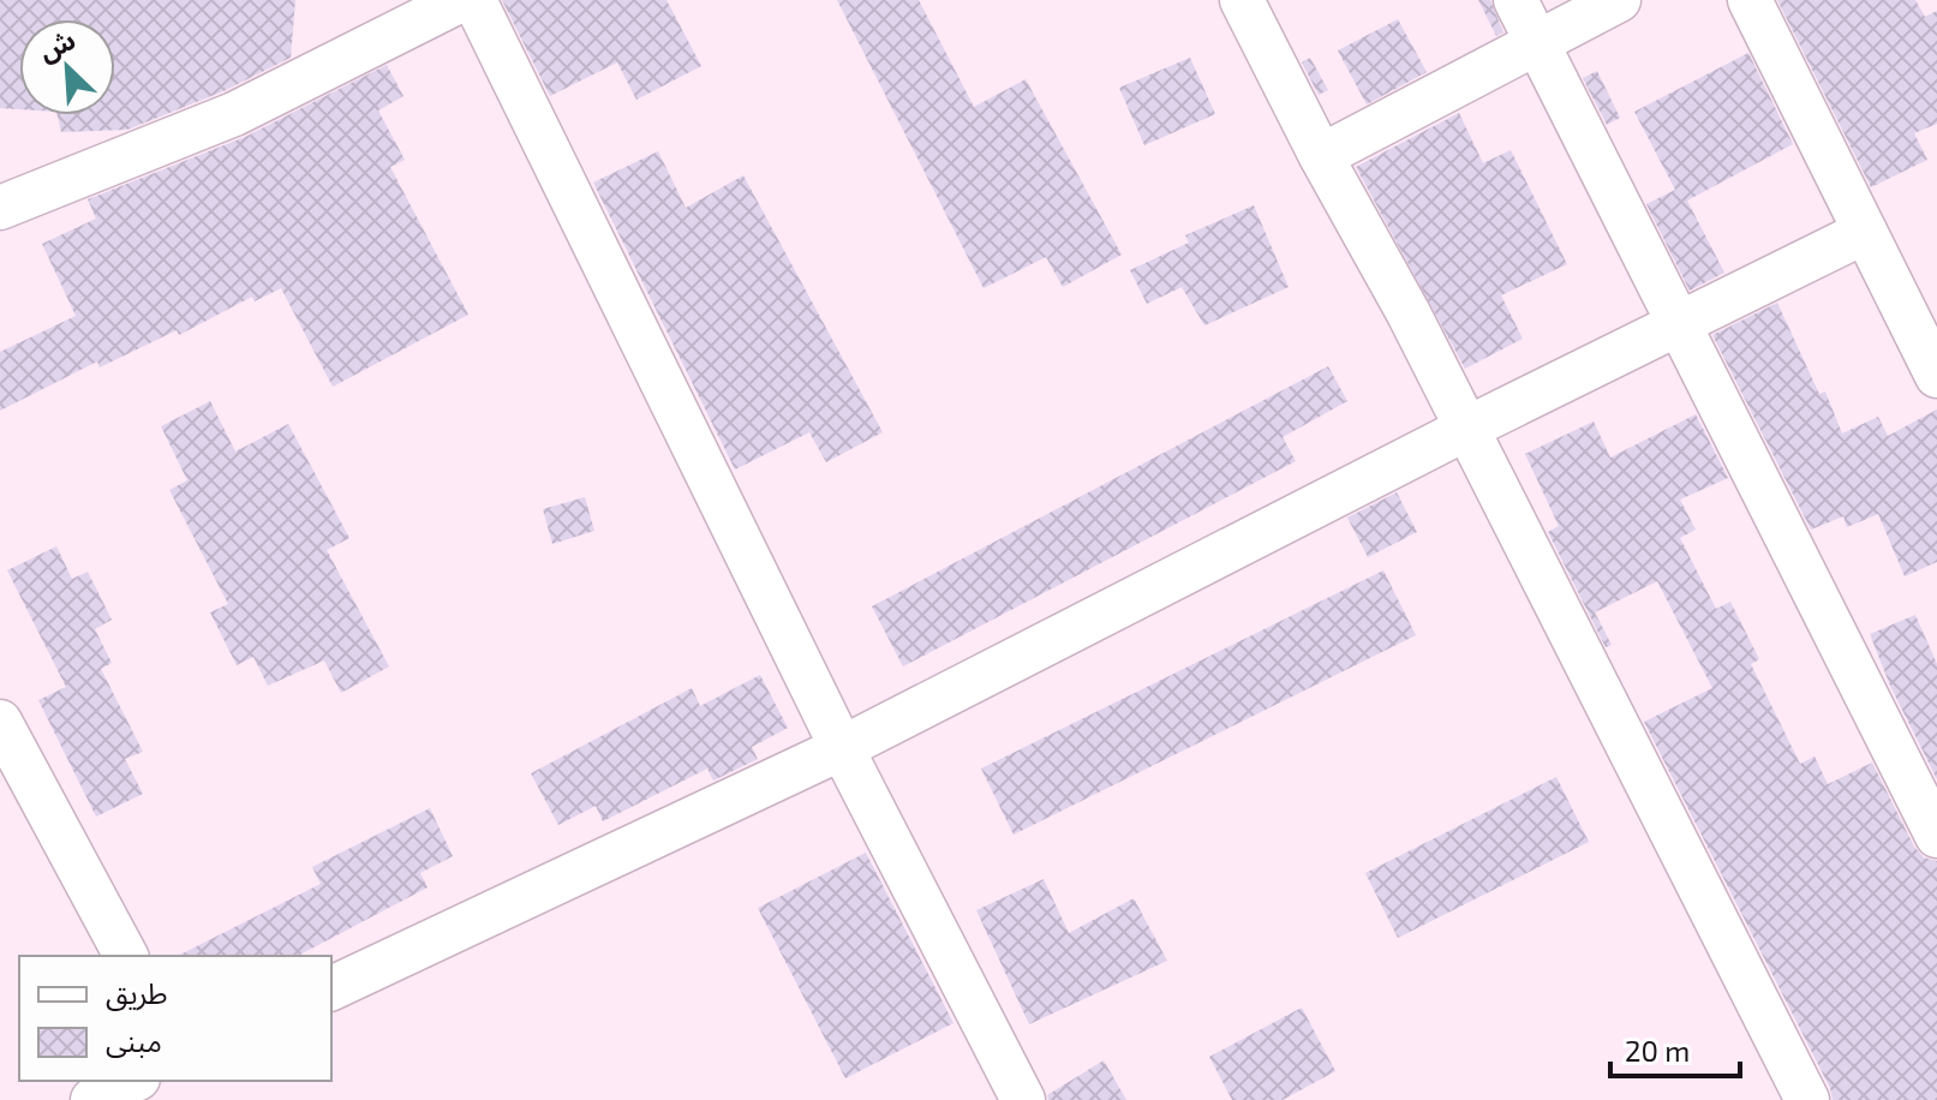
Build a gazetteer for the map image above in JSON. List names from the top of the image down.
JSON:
{
  "legend": ["طريق", "مبنى"],
  "scale_bar": "20 m",
  "north": "top left"
}
